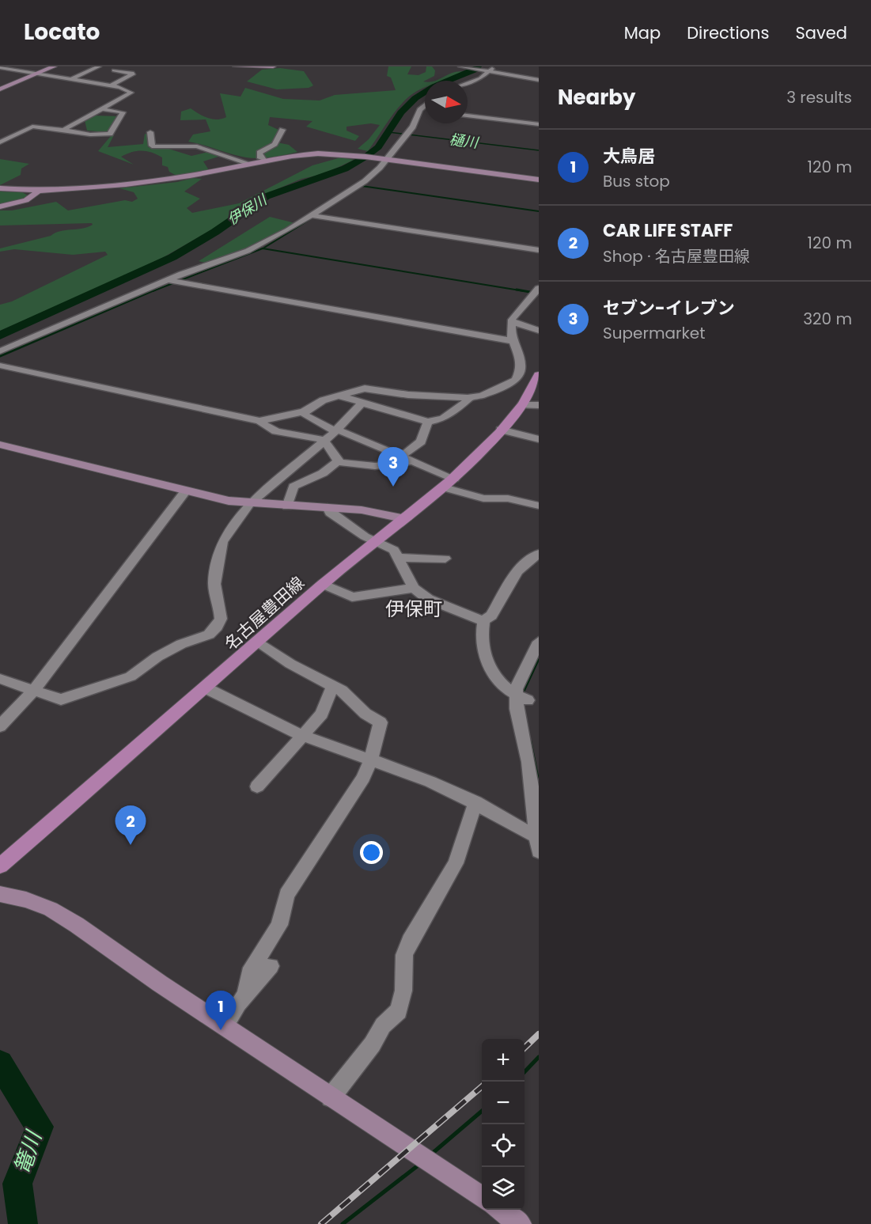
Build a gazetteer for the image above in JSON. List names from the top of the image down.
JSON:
{
  "streets": {
    "main road": ["名古屋豊田線"]
  },
  "districts": ["伊保町"],
  "water": ["樋川", "伊保川", "篭川"],
  "north": "right",
  "page": {
    "header": "Locato",
    "nav": ["Map", "Directions", "Saved"],
    "heading": ["Nearby", "3 results"],
    "list": [
      {
        "mark": "1",
        "name": "大鳥居",
        "note": "Bus stop",
        "value": "120 m"
      },
      {
        "mark": "2",
        "name": "CAR LIFE STAFF",
        "note": "Shop · 名古屋豊田線",
        "value": "120 m"
      },
      {
        "mark": "3",
        "name": "セブン-イレブン",
        "note": "Supermarket",
        "value": "320 m"
      }
    ],
    "pins": ["3", "2", "1"],
    "map_buttons": ["+", "−"]
  }
}
